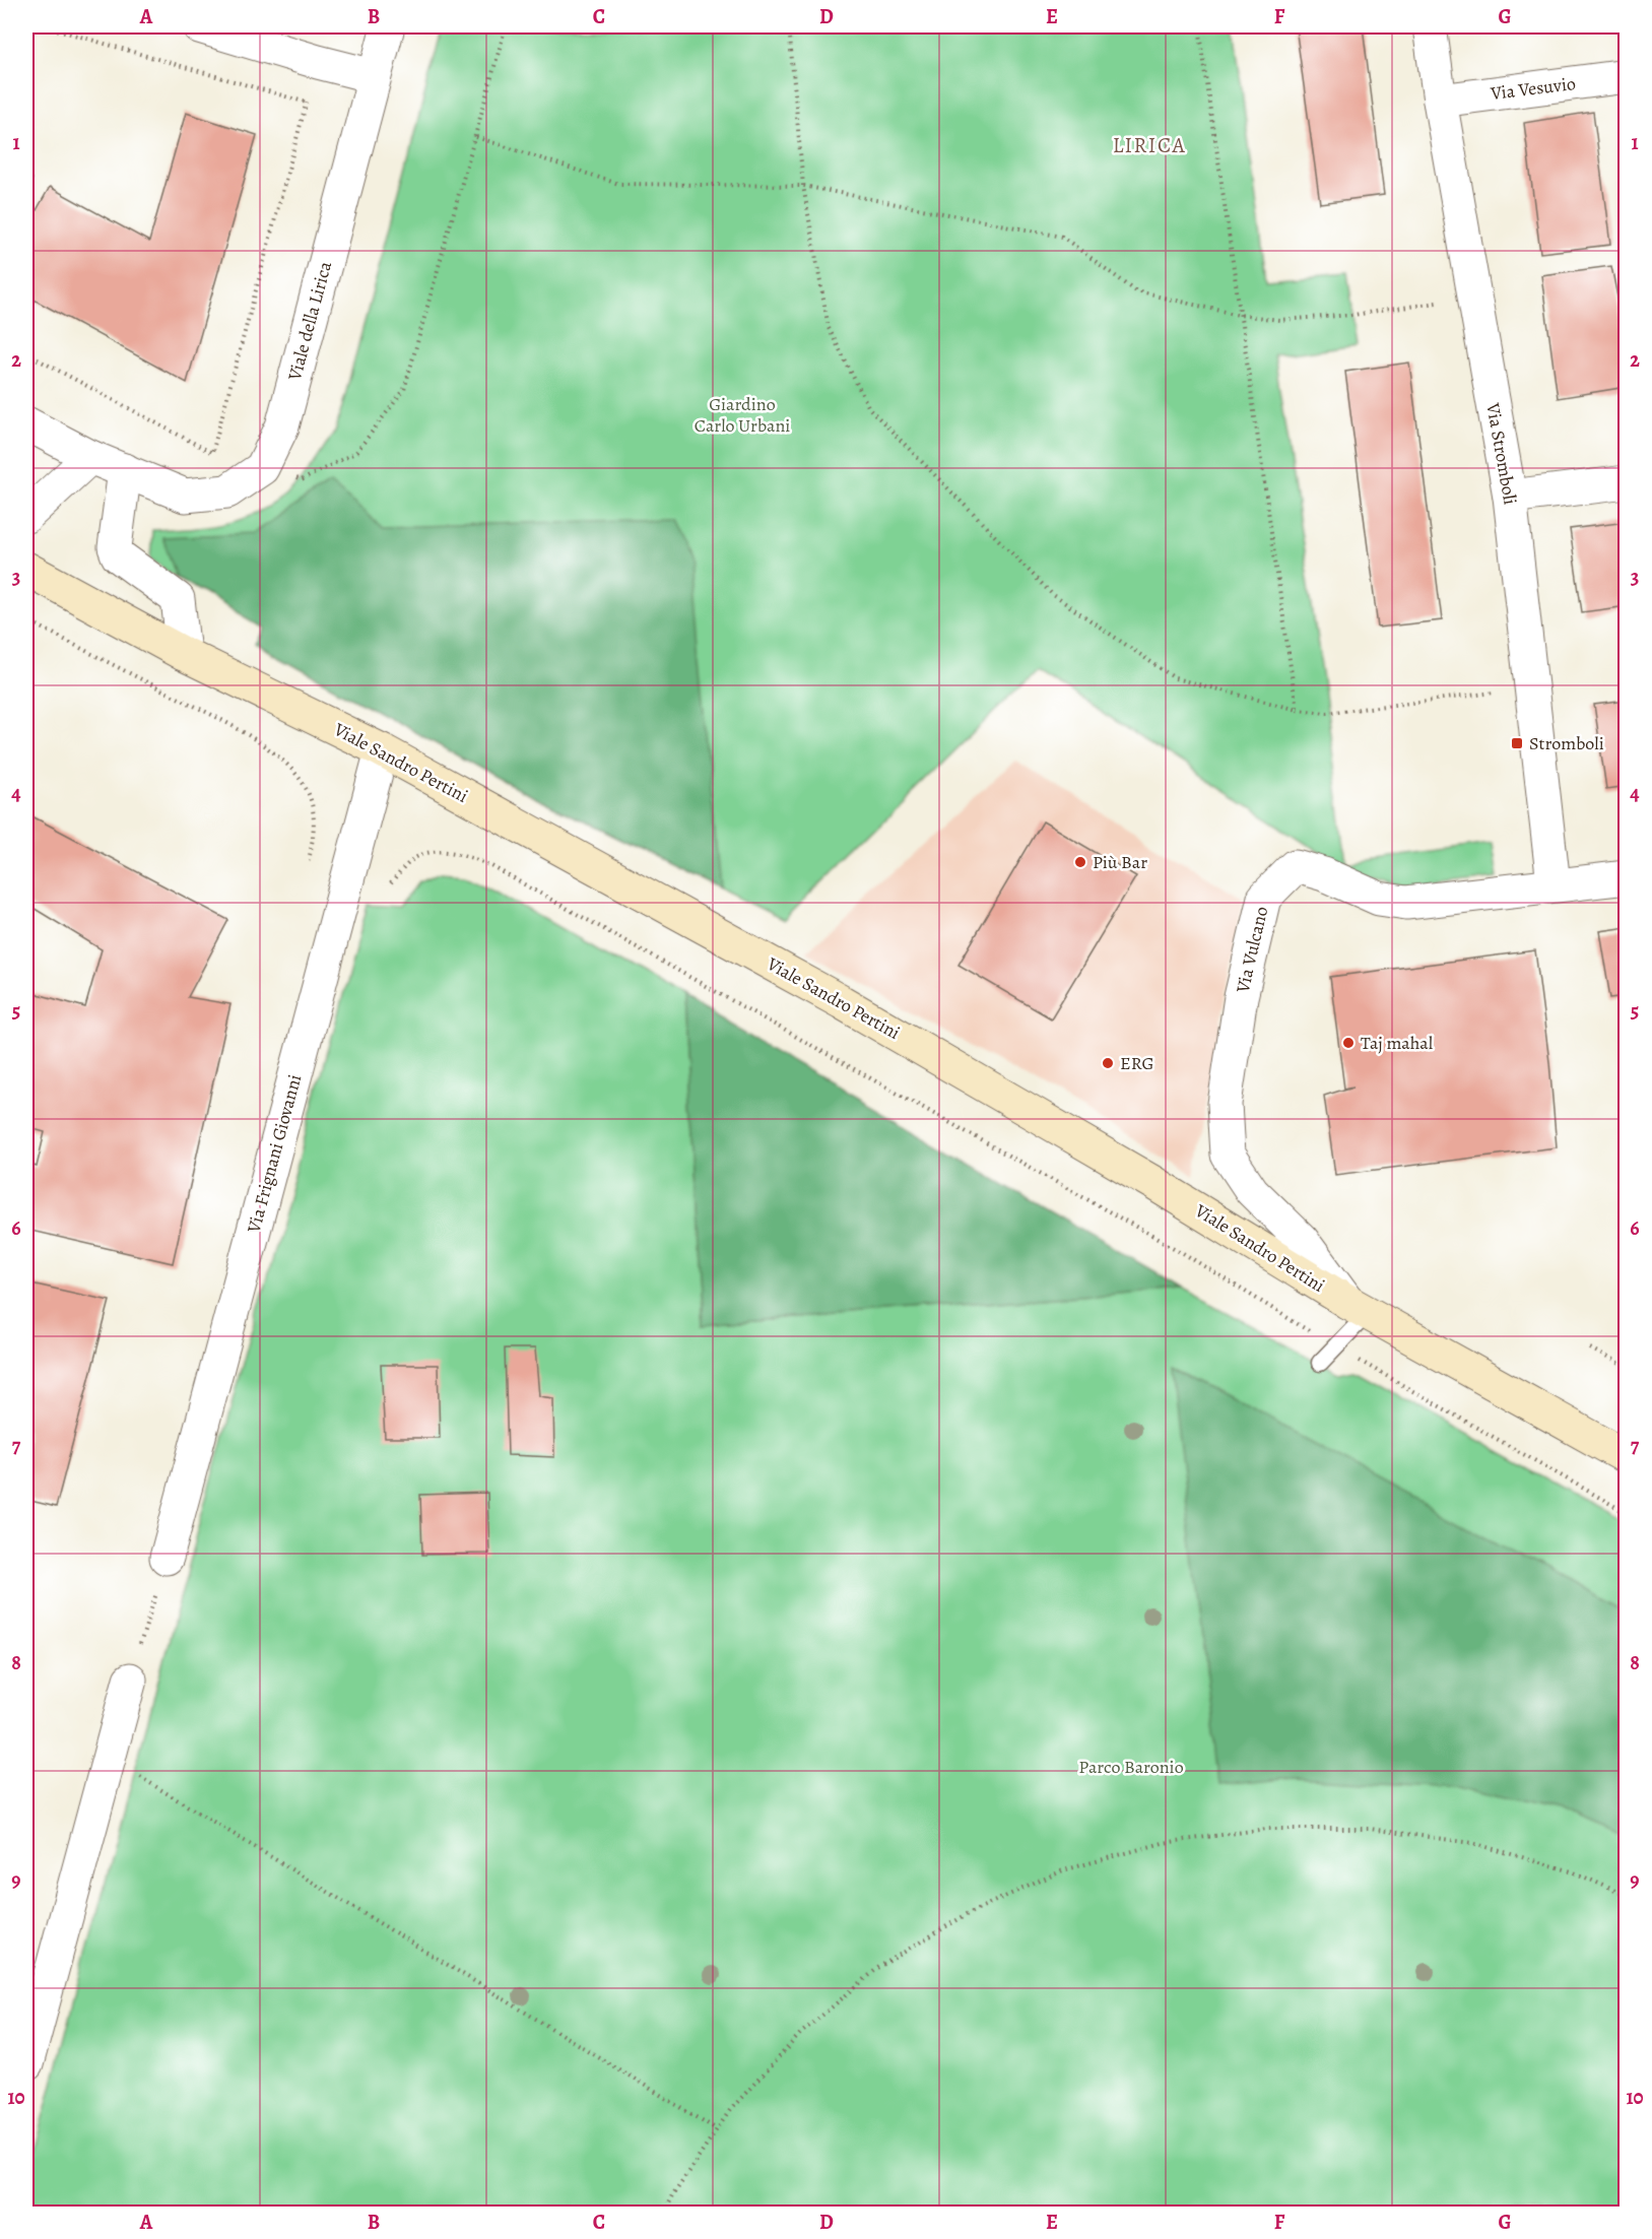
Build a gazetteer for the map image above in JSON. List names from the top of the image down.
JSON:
{
  "streets": {
    "main road": ["Viale Sandro Pertini"],
    "street": [
      "Via Vesuvio",
      "Viale della Lirica",
      "Via Stromboli",
      "Via Vulcano",
      "Via Frignani Giovanni"
    ]
  },
  "crossings": [
    ["Via Vesuvio", "Via Stromboli"],
    ["Via Stromboli", "Via Vulcano"],
    ["Viale Sandro Pertini", "Via Vulcano"],
    ["Viale Sandro Pertini", "Via Frignani Giovanni"]
  ],
  "districts": ["LIRICA"],
  "parks": ["Giardino Carlo Urbani", "Parco Baronio"],
  "places": {
    "transit": ["Stromboli"],
    "other": ["Più Bar", "Taj mahal", "ERG"]
  },
  "grid": {
    "columns": [
      "A",
      "B",
      "C",
      "D",
      "E",
      "F",
      "G"
    ],
    "rows": [
      "1",
      "2",
      "3",
      "4",
      "5",
      "6",
      "7",
      "8",
      "9",
      "10"
    ]
  }
}
